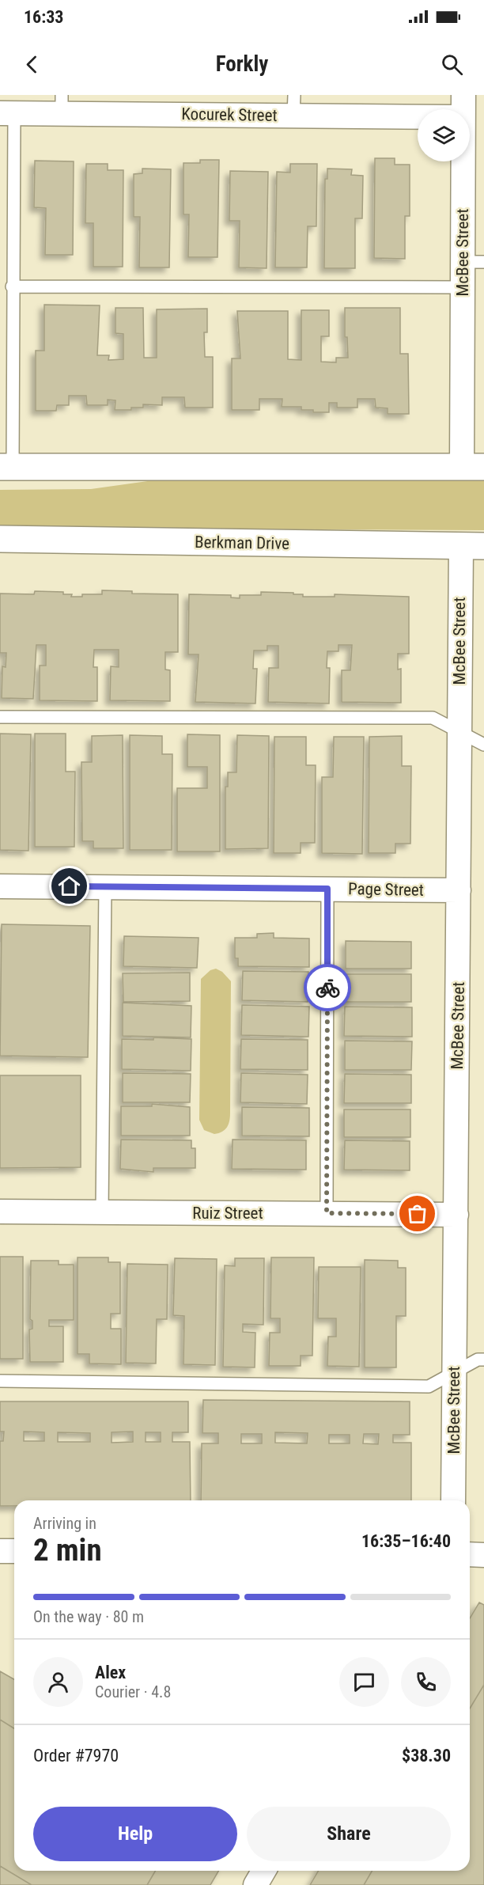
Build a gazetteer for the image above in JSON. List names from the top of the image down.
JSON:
{
  "streets": {
    "street": [
      "Kocurek Street",
      "McBee Street",
      "Berkman Drive",
      "Page Street",
      "Ruiz Street"
    ]
  },
  "crossings": [
    ["McBee Street", "Berkman Drive"],
    ["McBee Street", "Page Street"],
    ["McBee Street", "Ruiz Street"]
  ],
  "page": {
    "status": "16:33",
    "header": "Forkly",
    "heading": ["2 min", "Arriving in", "16:35–16:40"],
    "panel": [
      "Alex",
      "Courier · 4.8",
      "Order #7970",
      "$38.30"
    ],
    "bar": "On the way · 80 m",
    "buttons": ["Help", "Share"]
  }
}
